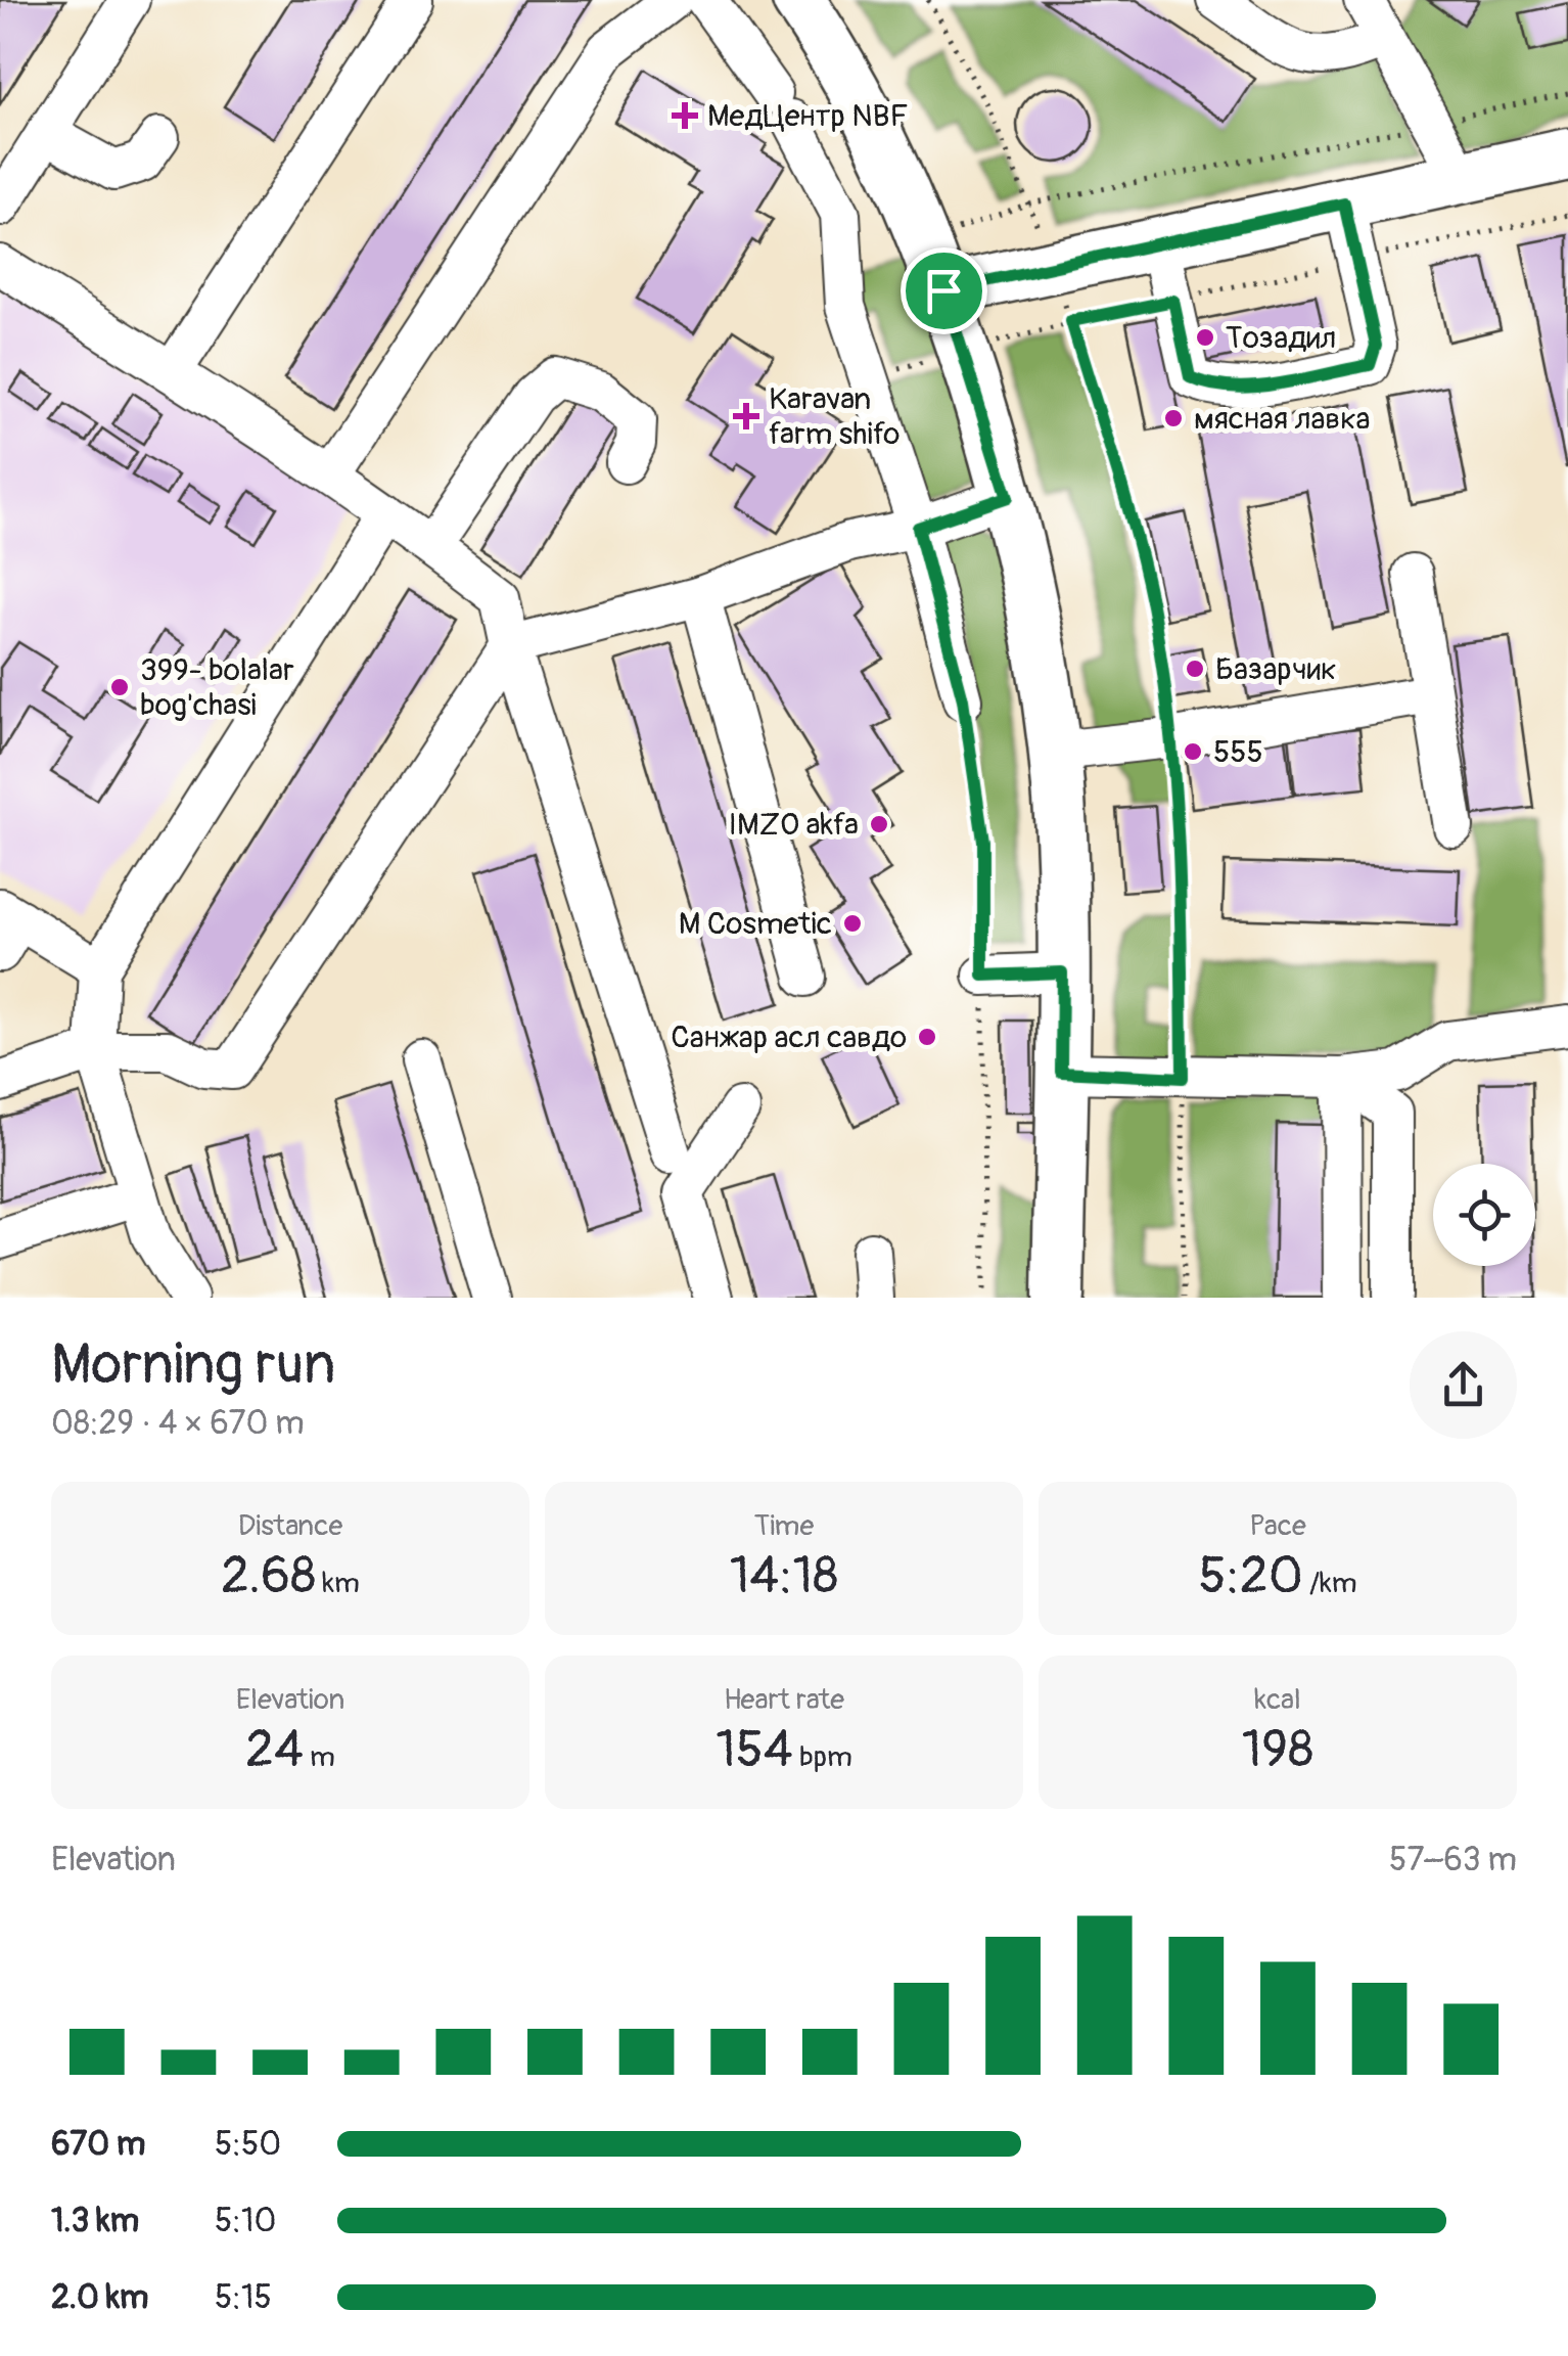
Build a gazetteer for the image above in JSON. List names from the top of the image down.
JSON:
{
  "places": {
    "health": ["МедЦентр NBF", "Karavan farm shifo"],
    "other": [
      "Тозадил",
      "мясная лавка",
      "Базарчик",
      "399- bolalar bog'chasi",
      "555",
      "IMZO akfa",
      "M Cosmetic",
      "Санжар асл савдо"
    ]
  },
  "page": {
    "heading": ["Morning run", "08:29 · 4 × 670 m"],
    "stats": [
      ["Distance", "2.68 km"],
      ["Time", "14:18"],
      ["Pace", "5:20 /km"],
      ["Elevation", "24 m"],
      ["Heart rate", "154 bpm"],
      ["kcal", "198"]
    ],
    "chart": ["Elevation", "57–63 m"],
    "list": [
      {
        "name": "670 m",
        "note": "5:50"
      },
      {
        "name": "1.3 km",
        "note": "5:10"
      },
      {
        "name": "2.0 km",
        "note": "5:15"
      }
    ]
  }
}
